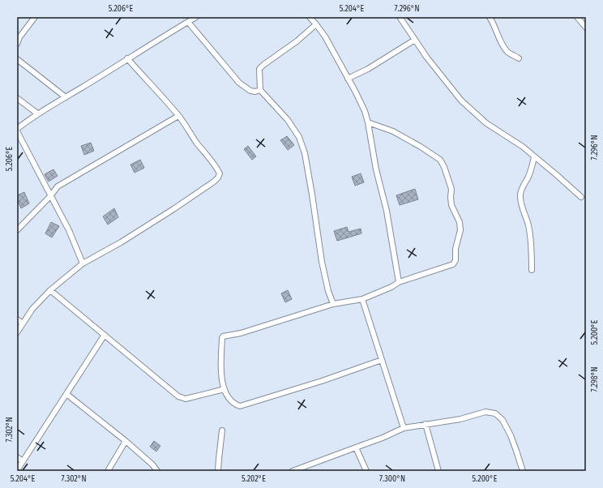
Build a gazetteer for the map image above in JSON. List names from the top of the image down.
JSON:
{
  "coordinates": [
    "5.206°E",
    "5.204°E",
    "7.296°N",
    "5.200°E",
    "7.298°N",
    "7.302°N",
    "5.202°E",
    "7.300°N"
  ]
}
